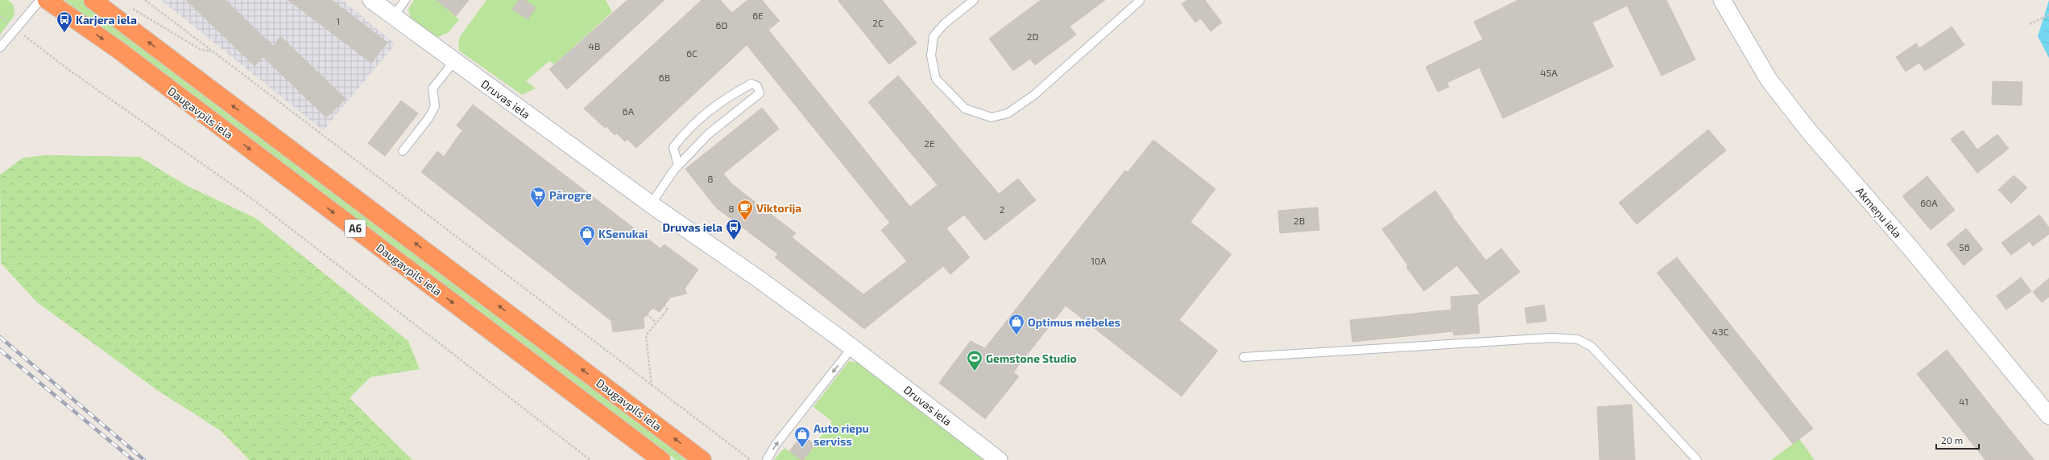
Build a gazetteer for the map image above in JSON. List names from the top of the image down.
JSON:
{
  "streets": {
    "highway": ["Daugavpils iela", "A6"],
    "street": ["Druvas iela", "Akmeņu iela"]
  },
  "places": {
    "bus stop": ["Karjera iela", "Druvas iela"],
    "supermarket": ["Pārogre"],
    "cafe": ["Viktorija"],
    "shop": ["KSenukai", "Optimus mēbeles", "Auto riepu serviss"],
    "sports": ["Gemstone Studio"]
  },
  "house_numbers": [
    "6E",
    "1",
    "2C",
    "6D",
    "2D",
    "4B",
    "6C",
    "45A",
    "6B",
    "6A",
    "2E",
    "8",
    "60A",
    "8",
    "2",
    "2B",
    "56",
    "10A",
    "43C",
    "41"
  ],
  "scale_bar": "20 m"
}
